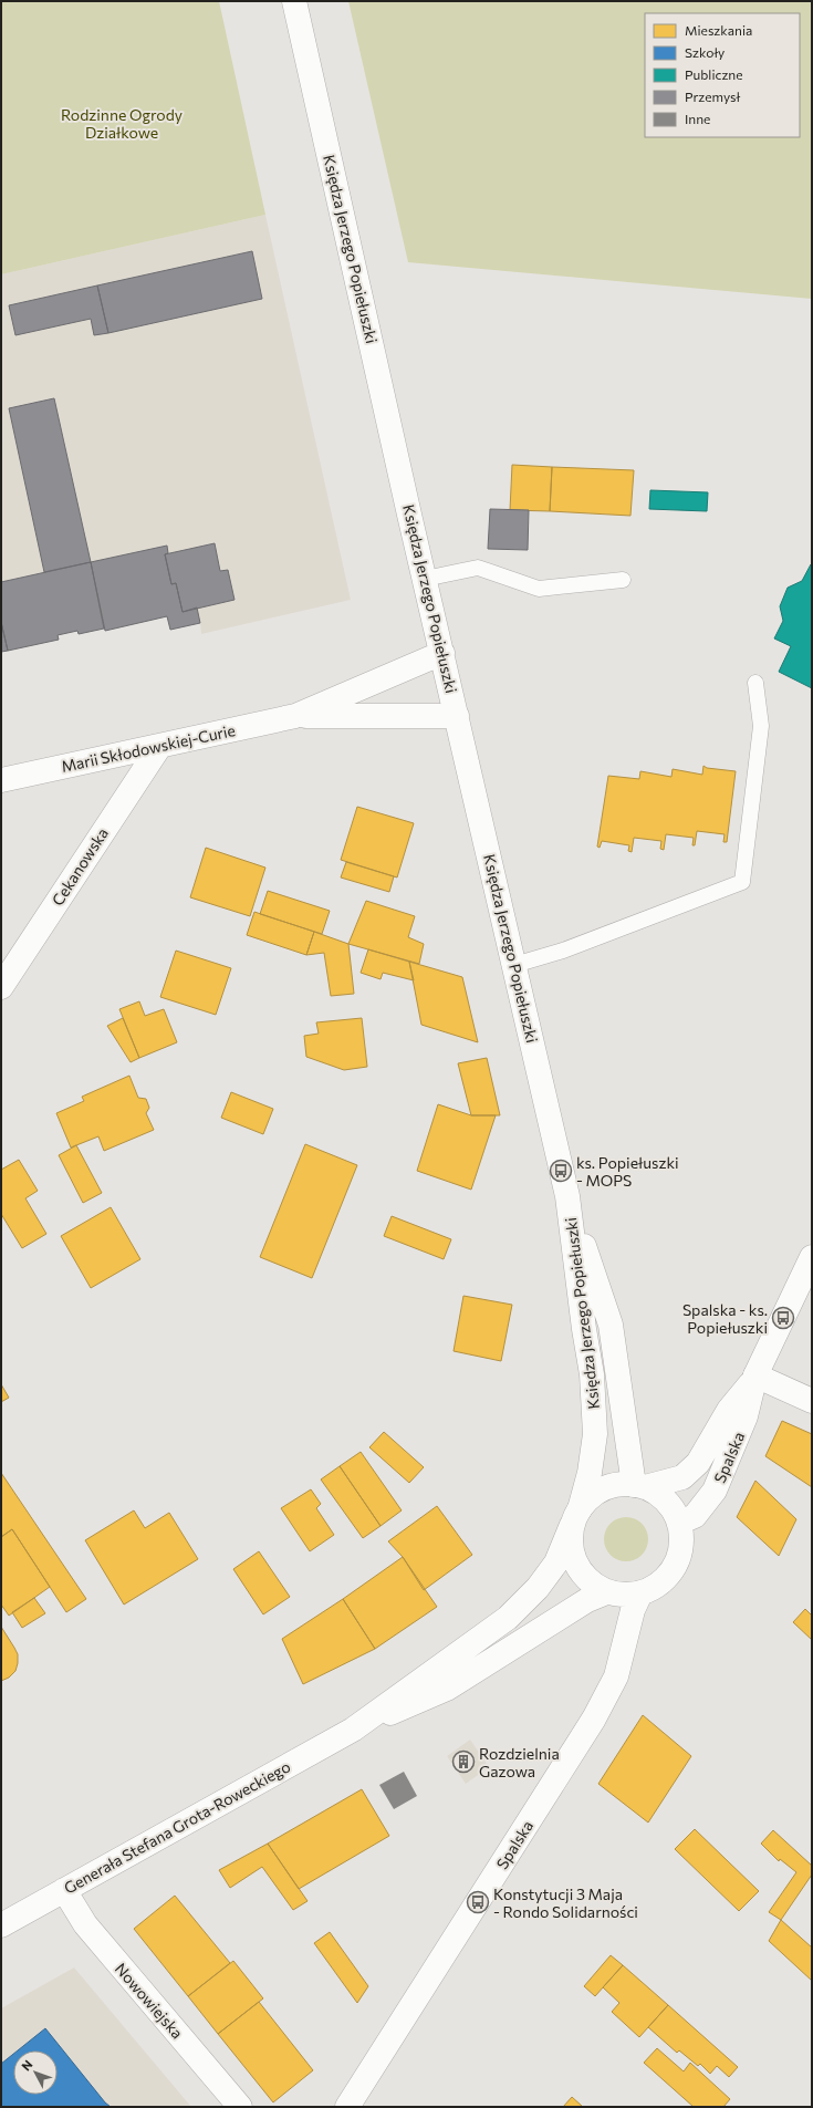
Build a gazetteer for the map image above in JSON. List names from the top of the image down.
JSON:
{
  "streets": {
    "street": [
      "Księdza Jerzego Popiełuszki",
      "Marii Skłodowskiej-Curie",
      "Cekanowska",
      "Spalska",
      "Generała Stefana Grota-Roweckiego",
      "Nowowiejska"
    ]
  },
  "crossings": [
    ["Księdza Jerzego Popiełuszki", "Marii Skłodowskiej-Curie"],
    ["Księdza Jerzego Popiełuszki", "Spalska"],
    ["Księdza Jerzego Popiełuszki", "Generała Stefana Grota-Roweckiego"],
    ["Marii Skłodowskiej-Curie", "Cekanowska"],
    ["Spalska", "Generała Stefana Grota-Roweckiego"],
    ["Generała Stefana Grota-Roweckiego", "Nowowiejska"]
  ],
  "parks": ["Rodzinne Ogrody Działkowe"],
  "places": {
    "bus stop": ["ks. Popiełuszki - MOPS", "Spalska - ks. Popiełuszki", "Konstytucji 3 Maja - Rondo Solidarności"],
    "building": ["Rozdzielnia Gazowa"]
  },
  "legend": [
    "Mieszkania",
    "Szkoły",
    "Publiczne",
    "Przemysł",
    "Inne"
  ],
  "north": "top left"
}
